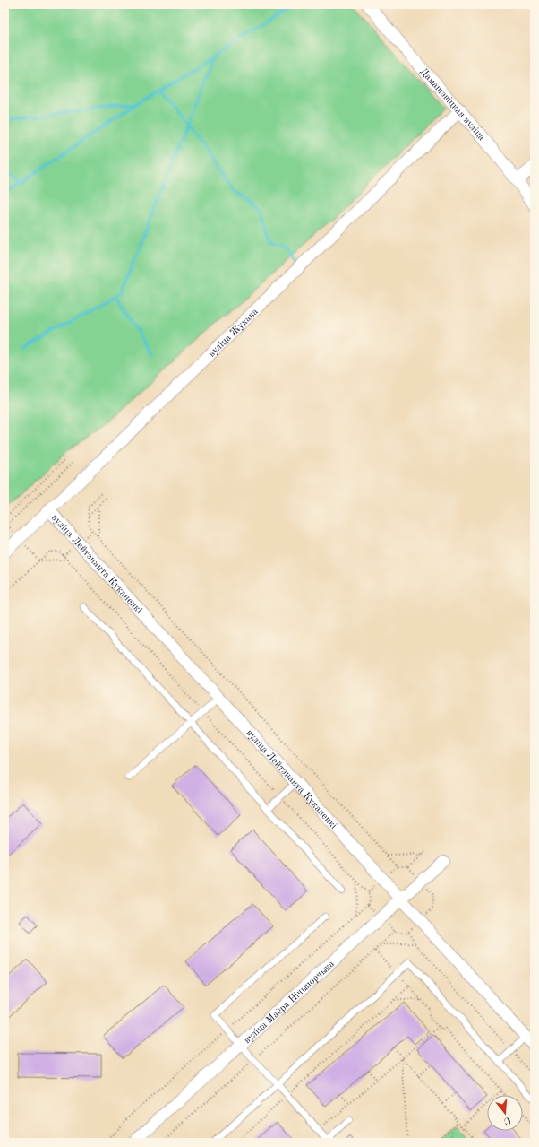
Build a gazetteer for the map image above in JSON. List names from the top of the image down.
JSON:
{
  "streets": {
    "street": [
      "Дамашэвіцкая вуліца",
      "вуліца Жукава",
      "вуліца Лейтэнанта Куканенкі",
      "вуліца Маёра Нічыпорчыка"
    ]
  },
  "crossings": [
    ["Дамашэвіцкая вуліца", "вуліца Жукава"],
    ["вуліца Жукава", "вуліца Лейтэнанта Куканенкі"],
    ["вуліца Лейтэнанта Куканенкі", "вуліца Маёра Нічыпорчыка"]
  ],
  "north": "bottom"
}
